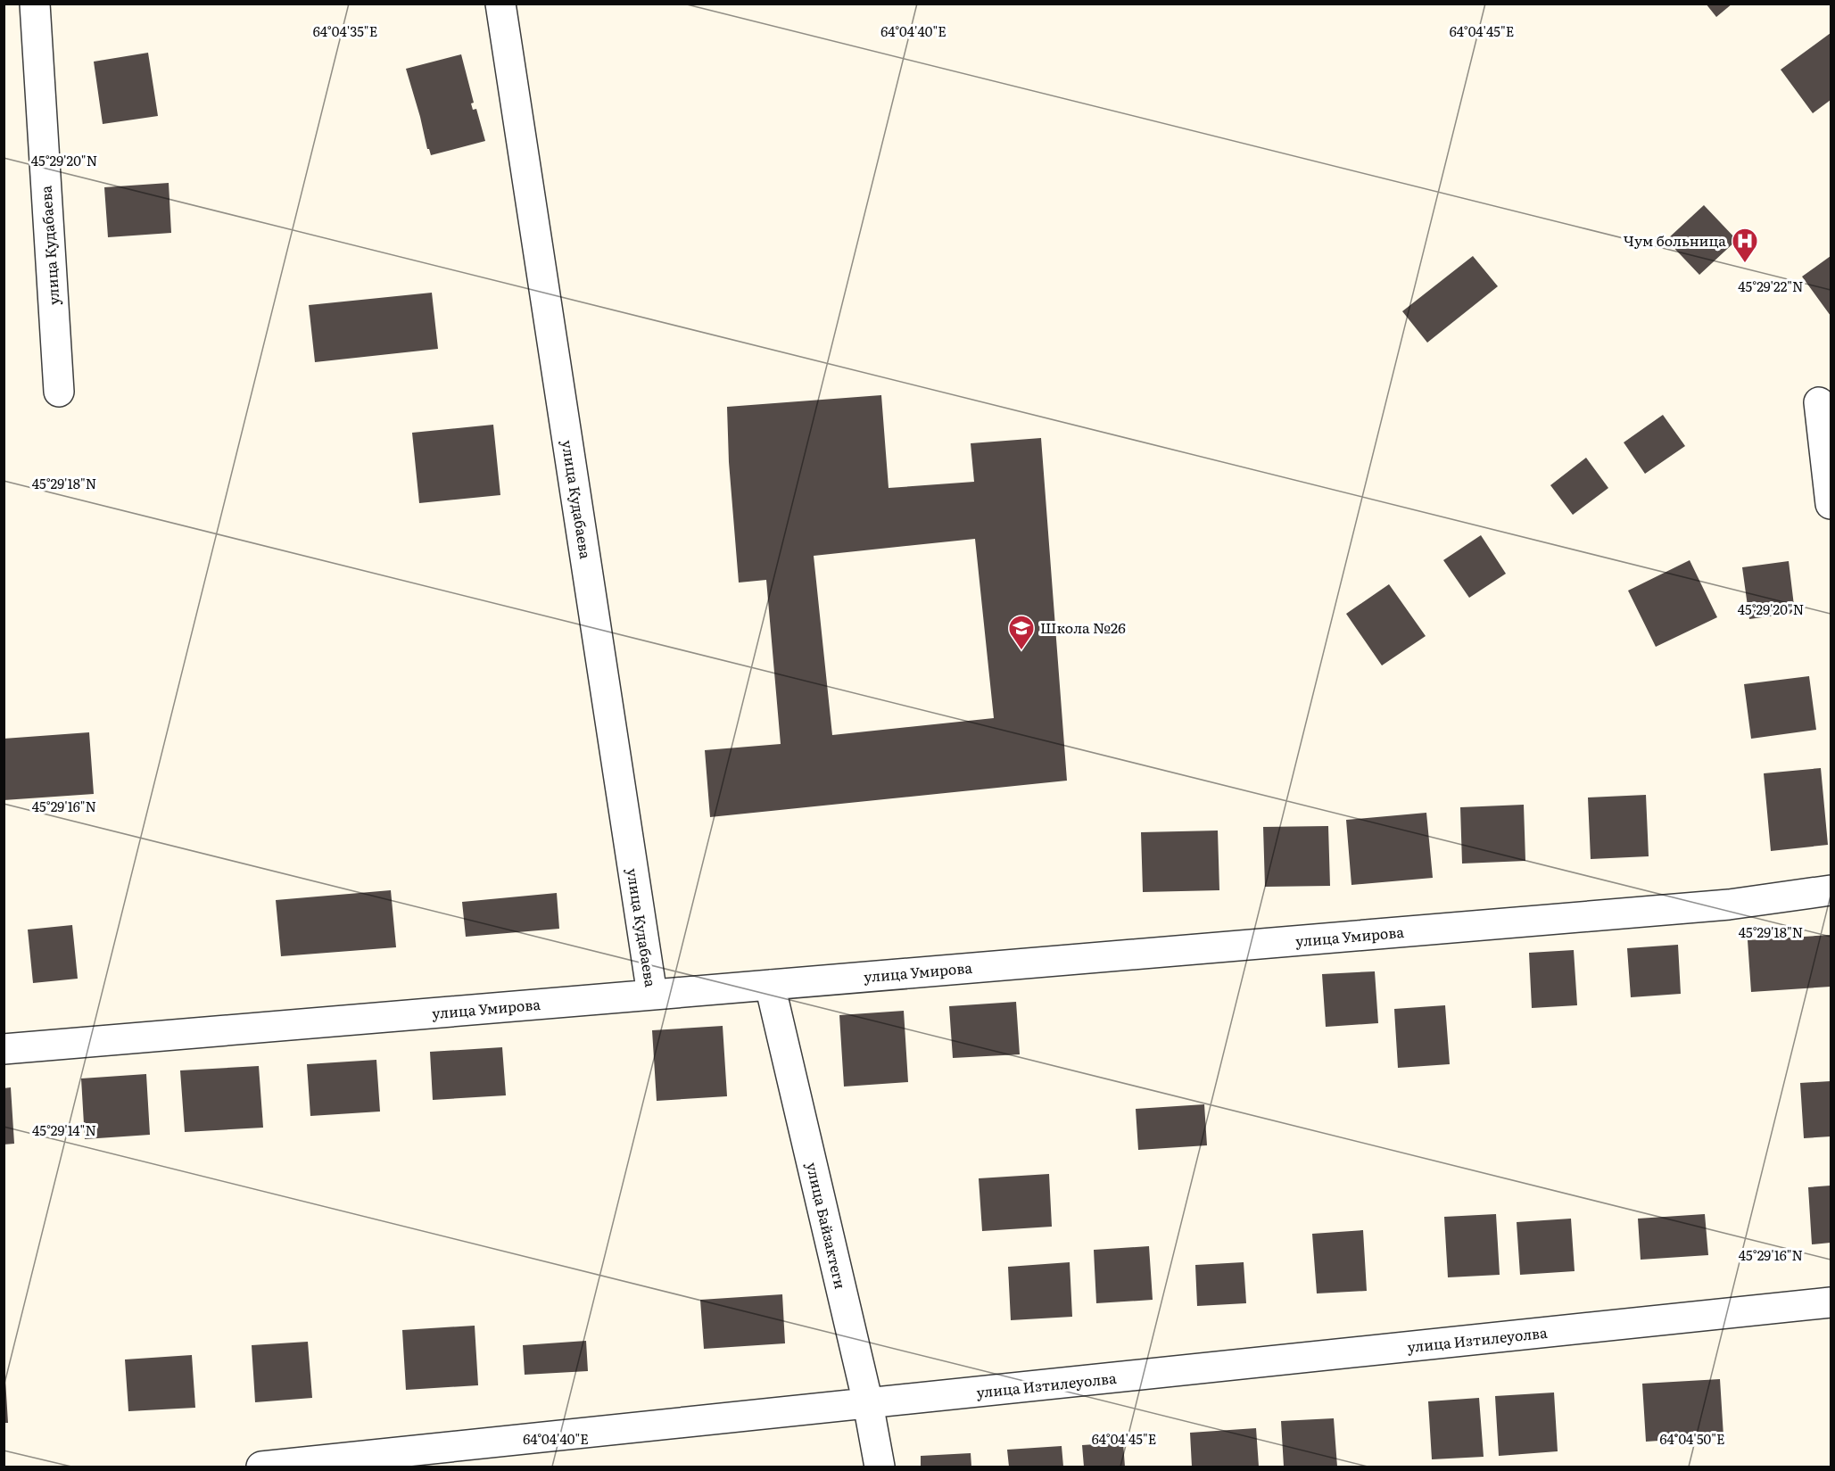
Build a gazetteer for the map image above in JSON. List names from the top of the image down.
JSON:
{
  "streets": {
    "street": [
      "улица Кудабаева",
      "улица Умирова",
      "улица Байзактеги",
      "улица Изтилеуолва"
    ]
  },
  "crossings": [
    ["улица Кудабаева", "улица Умирова"],
    ["улица Умирова", "улица Байзактеги"],
    ["улица Байзактеги", "улица Изтилеуолва"]
  ],
  "places": {
    "hospital": ["Чум больница"],
    "school or university": ["Школа №26"]
  },
  "coordinates": [
    "64°04'35\"E",
    "64°04'40\"E",
    "64°04'45\"E",
    "45°29'20\"N",
    "45°29'22\"N",
    "45°29'18\"N",
    "45°29'16\"N",
    "45°29'14\"N",
    "64°04'50\"E"
  ]
}
